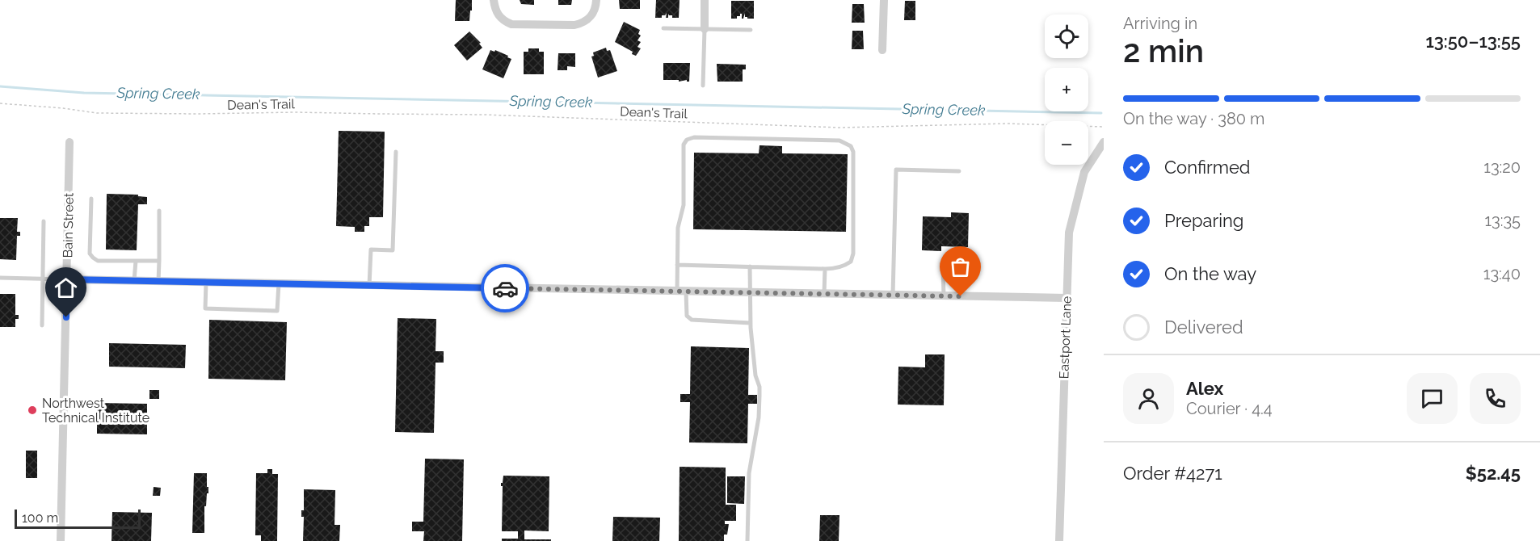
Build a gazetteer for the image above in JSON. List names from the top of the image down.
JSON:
{
  "streets": {
    "street": ["Bain Street", "Eastport Lane"],
    "path": ["Dean's Trail"]
  },
  "water": ["Spring Creek"],
  "places": ["Northwest Technical Institute"],
  "scale_bar": "100 m",
  "page": {
    "heading": ["2 min", "Arriving in", "13:50–13:55"],
    "panel": [
      "Alex",
      "Courier · 4.4",
      "Order #4271",
      "$52.45"
    ],
    "map_buttons": ["+", "−"],
    "bar": "On the way · 380 m",
    "list": [
      ["Confirmed", "13:20"],
      ["Preparing", "13:35"],
      ["On the way", "13:40"],
      "Delivered"
    ],
    "scale": "100 m"
  }
}
